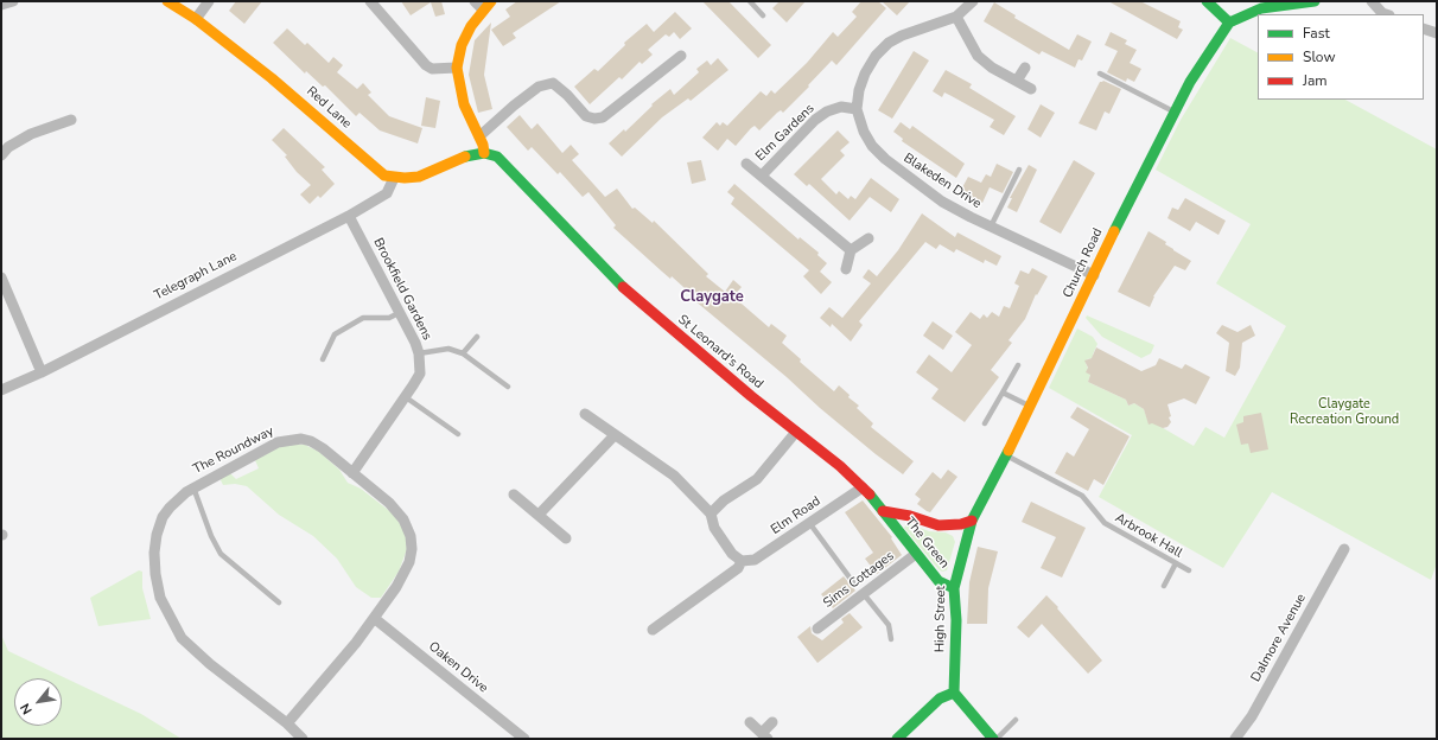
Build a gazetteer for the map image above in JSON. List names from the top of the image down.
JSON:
{
  "streets": {
    "street": [
      "Red Lane",
      "Elm Gardens",
      "Blakeden Drive",
      "Church Road",
      "Telegraph Lane",
      "Brookfield Gardens",
      "St Leonard's Road",
      "The Roundway",
      "Elm Road",
      "The Green",
      "Sims Cottages",
      "High Street",
      "Dalmore Avenue",
      "Oaken Drive"
    ],
    "lane": ["Arbrook Hall"]
  },
  "crossings": [
    ["Red Lane", "Telegraph Lane"],
    ["Red Lane", "St Leonard's Road"],
    ["Elm Gardens", "Blakeden Drive"],
    ["Blakeden Drive", "Church Road"],
    ["Church Road", "Arbrook Hall"],
    ["Church Road", "The Green"],
    ["Church Road", "High Street"],
    ["Telegraph Lane", "Brookfield Gardens"],
    ["Brookfield Gardens", "The Roundway"],
    ["St Leonard's Road", "Elm Road"],
    ["St Leonard's Road", "The Green"],
    ["The Roundway", "Oaken Drive"],
    ["Elm Road", "The Green"],
    ["The Green", "Sims Cottages"],
    ["The Green", "High Street"]
  ],
  "districts": ["Claygate"],
  "parks": ["Claygate Recreation Ground"],
  "legend": ["Fast", "Slow", "Jam"],
  "north": "bottom left"
}
